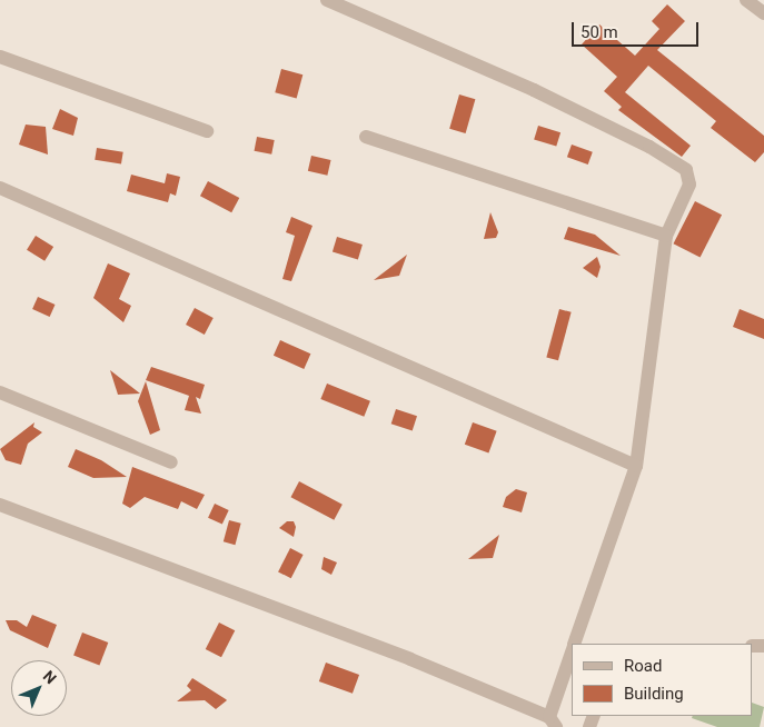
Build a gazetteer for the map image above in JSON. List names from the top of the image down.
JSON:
{
  "legend": ["Road", "Building"],
  "scale_bar": "50 m",
  "north": "top right"
}
